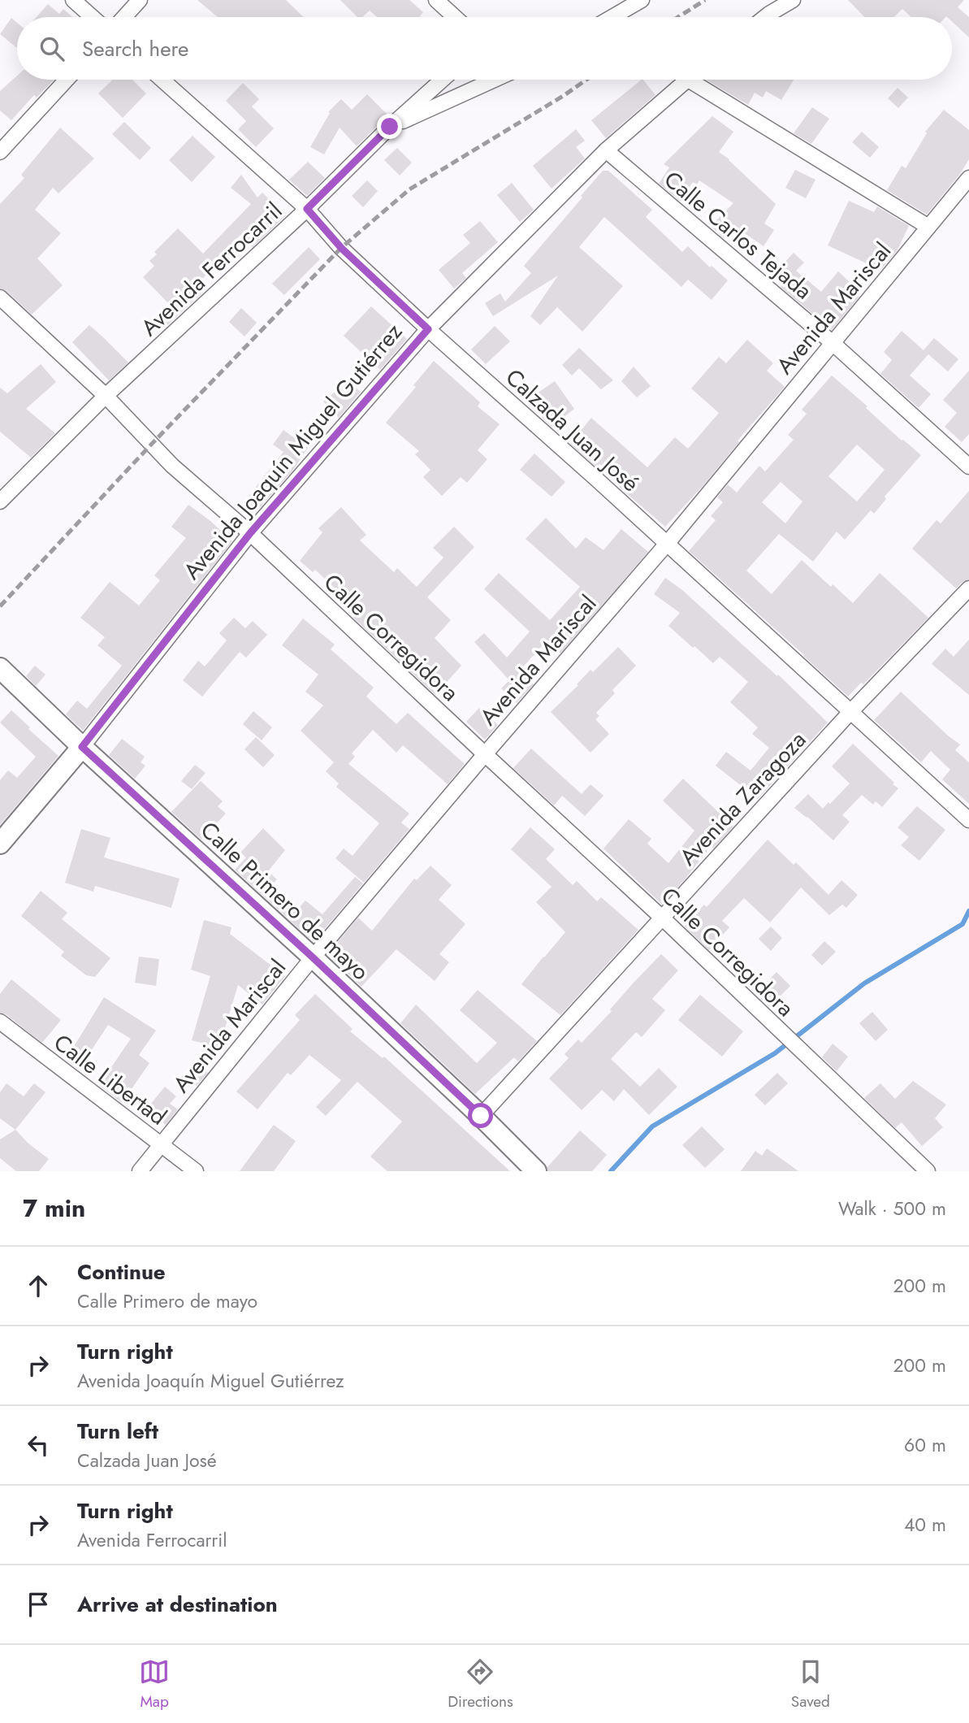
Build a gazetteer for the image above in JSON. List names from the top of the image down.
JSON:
{
  "streets": {
    "street": [
      "Calle Carlos Tejada",
      "Avenida Ferrocarril",
      "Avenida Mariscal",
      "Calzada Juan José",
      "Avenida Joaquín Miguel Gutiérrez",
      "Calle Corregidora",
      "Avenida Zaragoza",
      "Calle Primero de mayo",
      "Calle Libertad"
    ]
  },
  "crossings": [
    ["Calle Carlos Tejada", "Avenida Mariscal"],
    ["Calle Carlos Tejada", "Avenida Joaquín Miguel Gutiérrez"],
    ["Avenida Ferrocarril", "Calzada Juan José"],
    ["Avenida Ferrocarril", "Calle Corregidora"],
    ["Avenida Mariscal", "Calzada Juan José"],
    ["Avenida Mariscal", "Calle Corregidora"],
    ["Avenida Mariscal", "Calle Primero de mayo"],
    ["Avenida Mariscal", "Calle Libertad"],
    ["Calzada Juan José", "Avenida Joaquín Miguel Gutiérrez"],
    ["Calzada Juan José", "Avenida Zaragoza"],
    ["Avenida Joaquín Miguel Gutiérrez", "Calle Corregidora"],
    ["Avenida Joaquín Miguel Gutiérrez", "Calle Primero de mayo"],
    ["Calle Corregidora", "Avenida Zaragoza"],
    ["Avenida Zaragoza", "Calle Primero de mayo"]
  ],
  "page": {
    "search": "Search here",
    "heading": ["7 min", "Walk · 500 m"],
    "list": [
      ["Continue", "Calle Primero de mayo", "200 m"],
      ["Turn right", "Avenida Joaquín Miguel Gutiérrez", "200 m"],
      ["Turn left", "Calzada Juan José", "60 m"],
      ["Turn right", "Avenida Ferrocarril", "40 m"],
      "Arrive at destination"
    ],
    "nav": ["Map", "Directions", "Saved"]
  }
}
